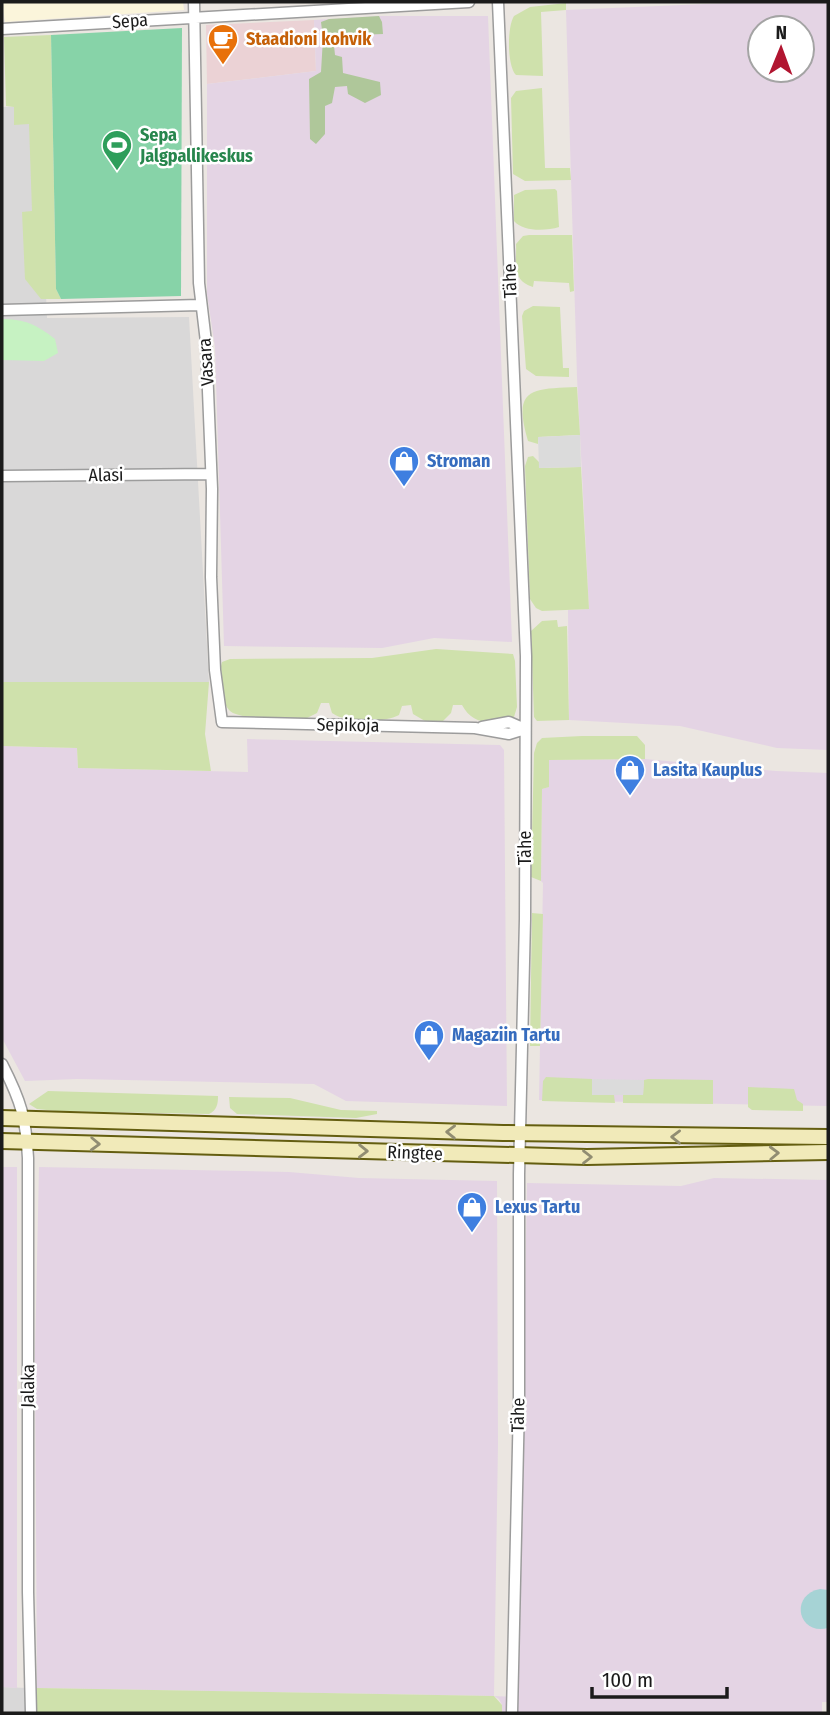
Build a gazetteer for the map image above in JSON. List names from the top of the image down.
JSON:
{
  "streets": {
    "main road": ["Ringtee"],
    "street": [
      "Sepa",
      "Tähe",
      "Vasara",
      "Alasi",
      "Sepikoja",
      "Jalaka"
    ]
  },
  "crossings": [
    ["Sepa", "Vasara"],
    ["Tähe", "Sepikoja"],
    ["Tähe", "Ringtee"],
    ["Vasara", "Alasi"],
    ["Vasara", "Sepikoja"],
    ["Ringtee", "Jalaka"]
  ],
  "places": {
    "cafe": ["Staadioni kohvik"],
    "sports": ["Sepa Jalgpallikeskus"],
    "shop": [
      "Stroman",
      "Lasita Kauplus",
      "Magaziin Tartu",
      "Lexus Tartu"
    ]
  },
  "scale_bar": "100 m",
  "north": "top"
}
